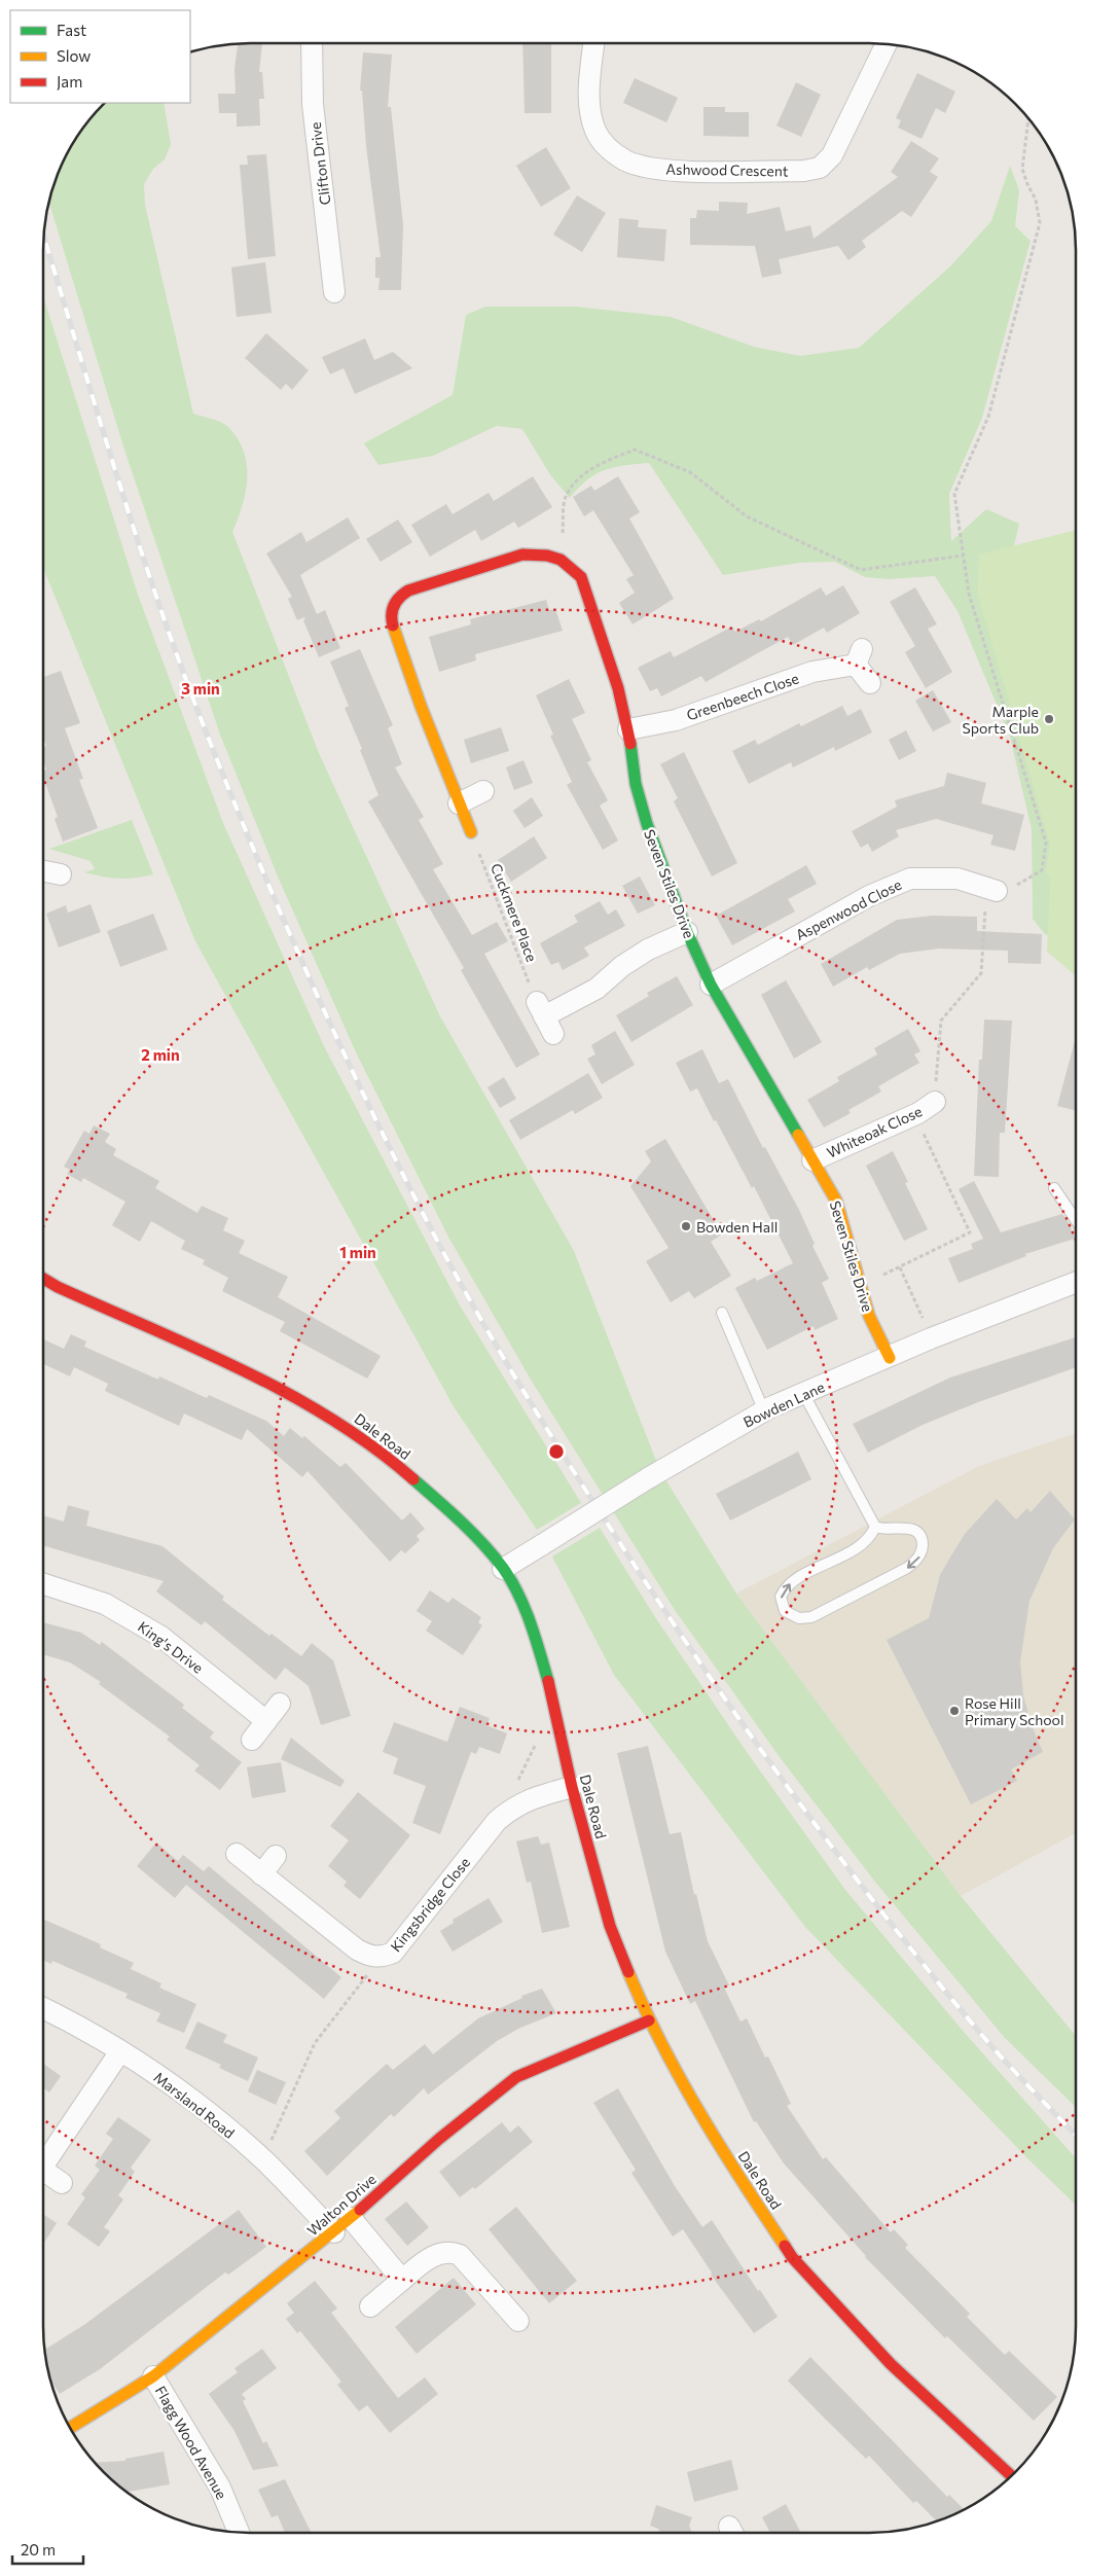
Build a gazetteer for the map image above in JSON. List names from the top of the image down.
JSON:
{
  "streets": {
    "street": [
      "Clifton Drive",
      "Ashwood Crescent",
      "Greenbeech Close",
      "Seven Stiles Drive",
      "Aspenwood Close",
      "Whiteoak Close",
      "Bowden Lane",
      "Dale Road",
      "King's Drive",
      "Kingsbridge Close",
      "Marsland Road",
      "Walton Drive",
      "Flagg Wood Avenue"
    ],
    "path": ["Cuckmere Place"]
  },
  "crossings": [
    ["Greenbeech Close", "Seven Stiles Drive"],
    ["Seven Stiles Drive", "Aspenwood Close"],
    ["Seven Stiles Drive", "Whiteoak Close"],
    ["Seven Stiles Drive", "Bowden Lane"],
    ["Bowden Lane", "Dale Road"],
    ["Dale Road", "Kingsbridge Close"],
    ["Dale Road", "Walton Drive"],
    ["Marsland Road", "Walton Drive"],
    ["Walton Drive", "Flagg Wood Avenue"]
  ],
  "places": ["Marple Sports Club", "Bowden Hall", "Rose Hill Primary School"],
  "legend": ["Fast", "Slow", "Jam"],
  "scale_bar": "20 m",
  "rings": ["3 min", "2 min", "1 min"]
}
